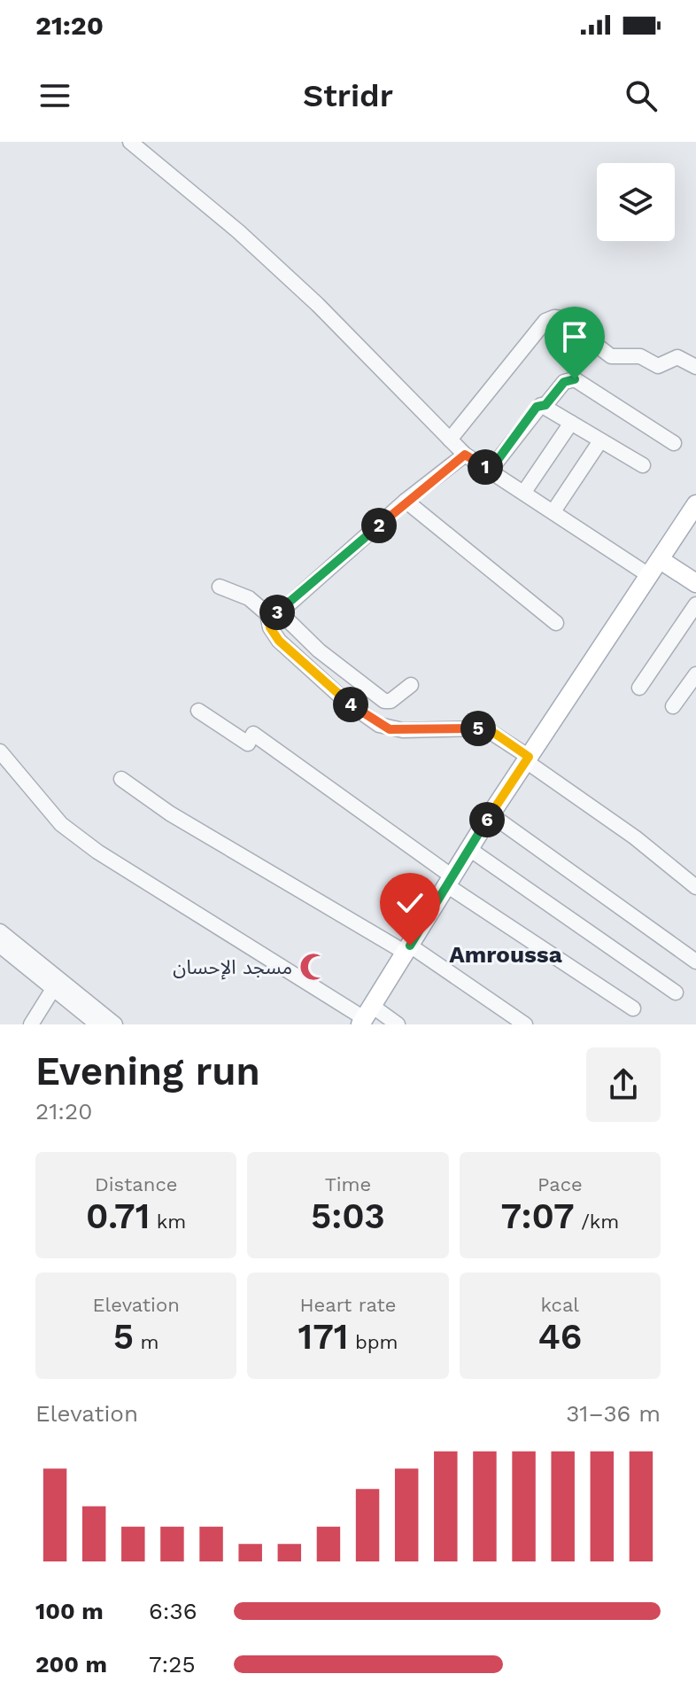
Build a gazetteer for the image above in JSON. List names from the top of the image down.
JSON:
{
  "districts": ["Amroussa"],
  "places": {
    "mosque": ["مسجد الإحسان"]
  },
  "page": {
    "status": "21:20",
    "header": "Stridr",
    "pins": [
      "1",
      "2",
      "3",
      "4",
      "5",
      "6"
    ],
    "heading": ["Evening run", "21:20"],
    "stats": [
      ["Distance", "0.71 km"],
      ["Time", "5:03"],
      ["Pace", "7:07 /km"],
      ["Elevation", "5 m"],
      ["Heart rate", "171 bpm"],
      ["kcal", "46"]
    ],
    "chart": ["Elevation", "31–36 m"],
    "list": [
      {
        "name": "100 m",
        "note": "6:36"
      },
      {
        "name": "200 m",
        "note": "7:25"
      }
    ]
  }
}
